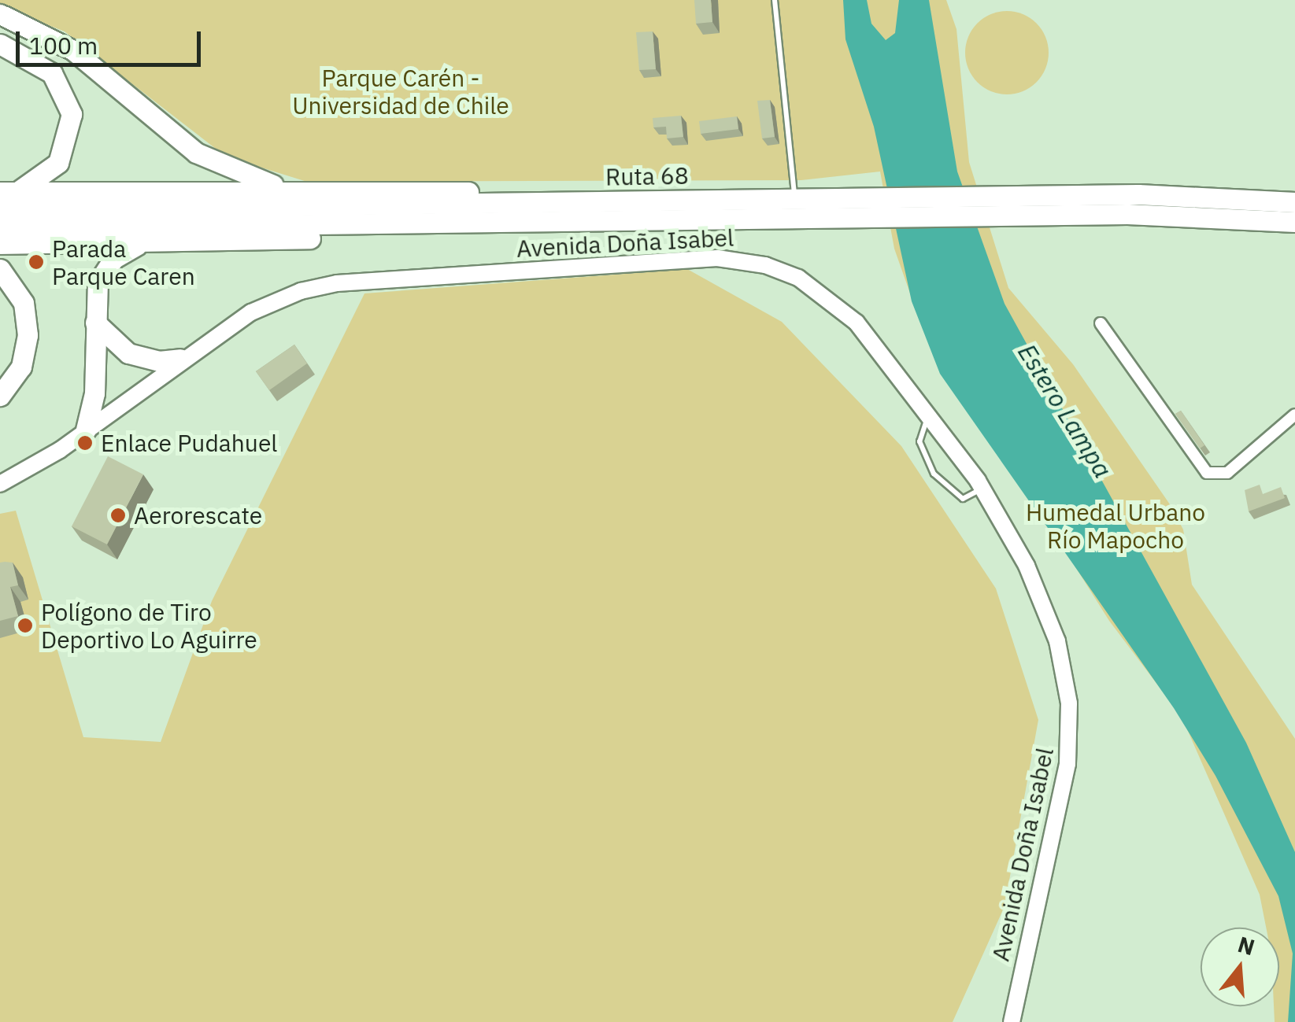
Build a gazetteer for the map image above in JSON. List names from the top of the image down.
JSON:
{
  "streets": {
    "highway": ["Ruta 68"],
    "street": ["Avenida Doña Isabel"]
  },
  "water": ["Estero Lampa"],
  "parks": ["Parque Carén - Universidad de Chile", "Humedal Urbano Río Mapocho"],
  "places": [
    "Parada Parque Caren",
    "Enlace Pudahuel",
    "Aerorescate",
    "Polígono de Tiro Deportivo Lo Aguirre"
  ],
  "scale_bar": "100 m",
  "north": "top"
}
